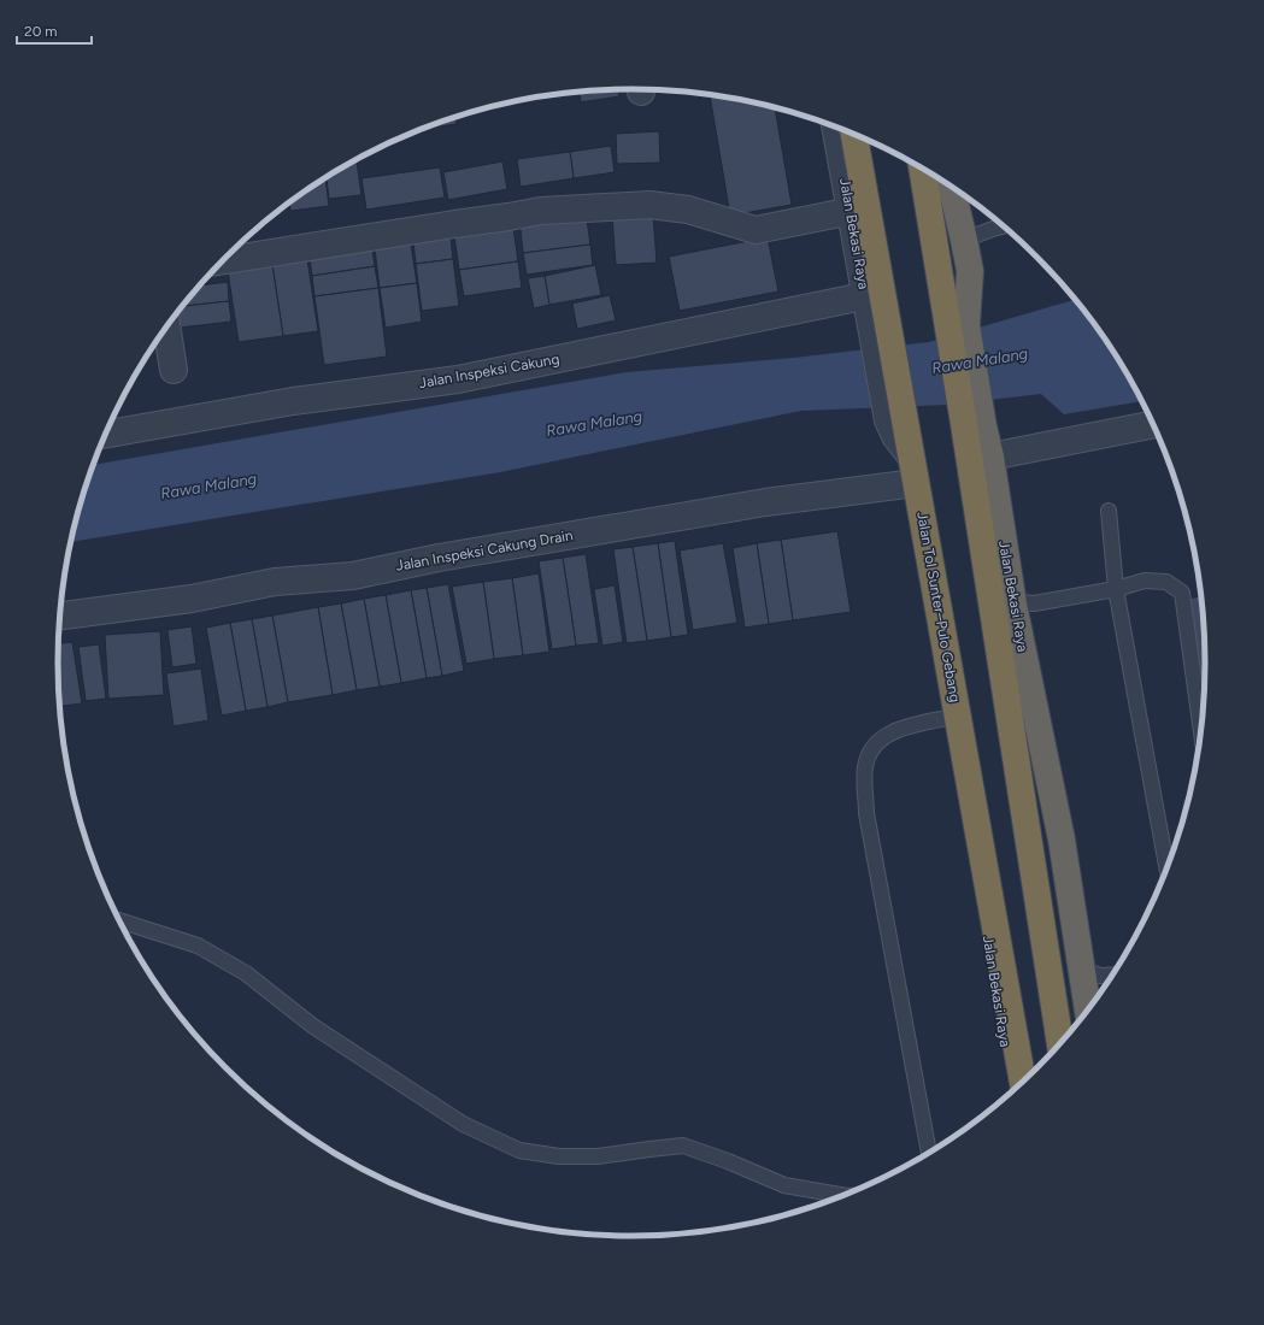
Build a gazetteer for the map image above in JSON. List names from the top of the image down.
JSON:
{
  "streets": {
    "highway": ["Jalan Bekasi Raya", "Jalan Tol Sunter–Pulo Gebang"],
    "street": ["Jalan Inspeksi Cakung", "Jalan Inspeksi Cakung Drain"]
  },
  "crossings": [
    ["Jalan Bekasi Raya", "Jalan Inspeksi Cakung"],
    ["Jalan Bekasi Raya", "Jalan Inspeksi Cakung Drain"]
  ],
  "water": ["Rawa Malang"],
  "scale_bar": "20 m"
}
